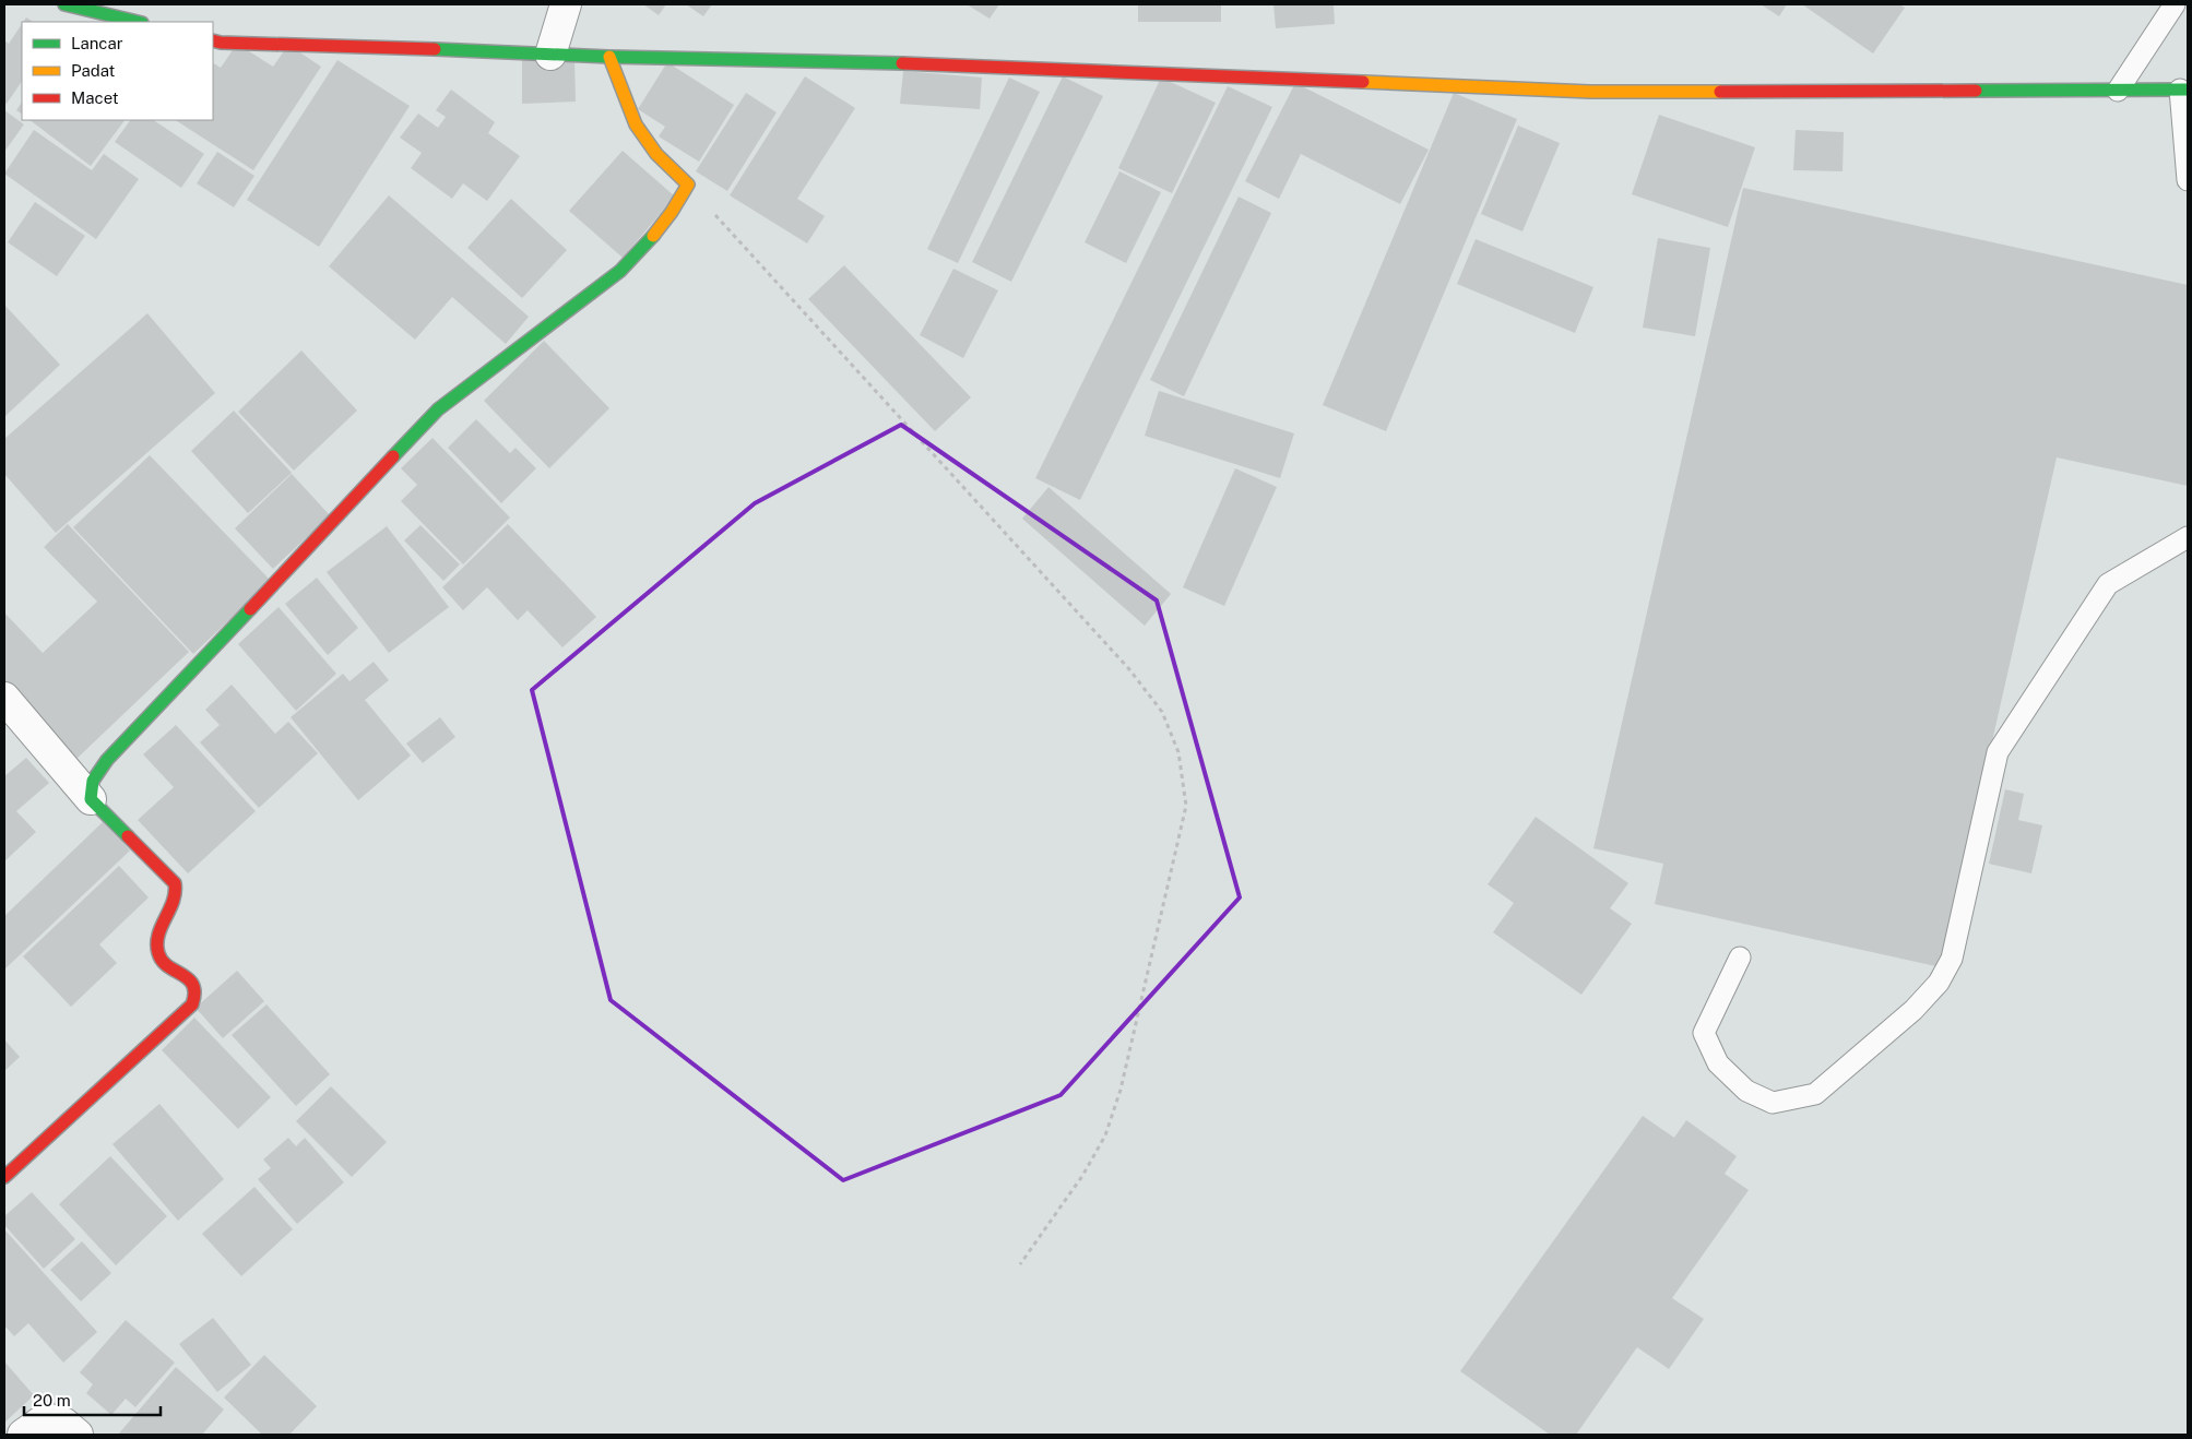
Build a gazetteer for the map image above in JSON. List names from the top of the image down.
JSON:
{
  "legend": ["Lancar", "Padat", "Macet"],
  "scale_bar": "20 m"
}
